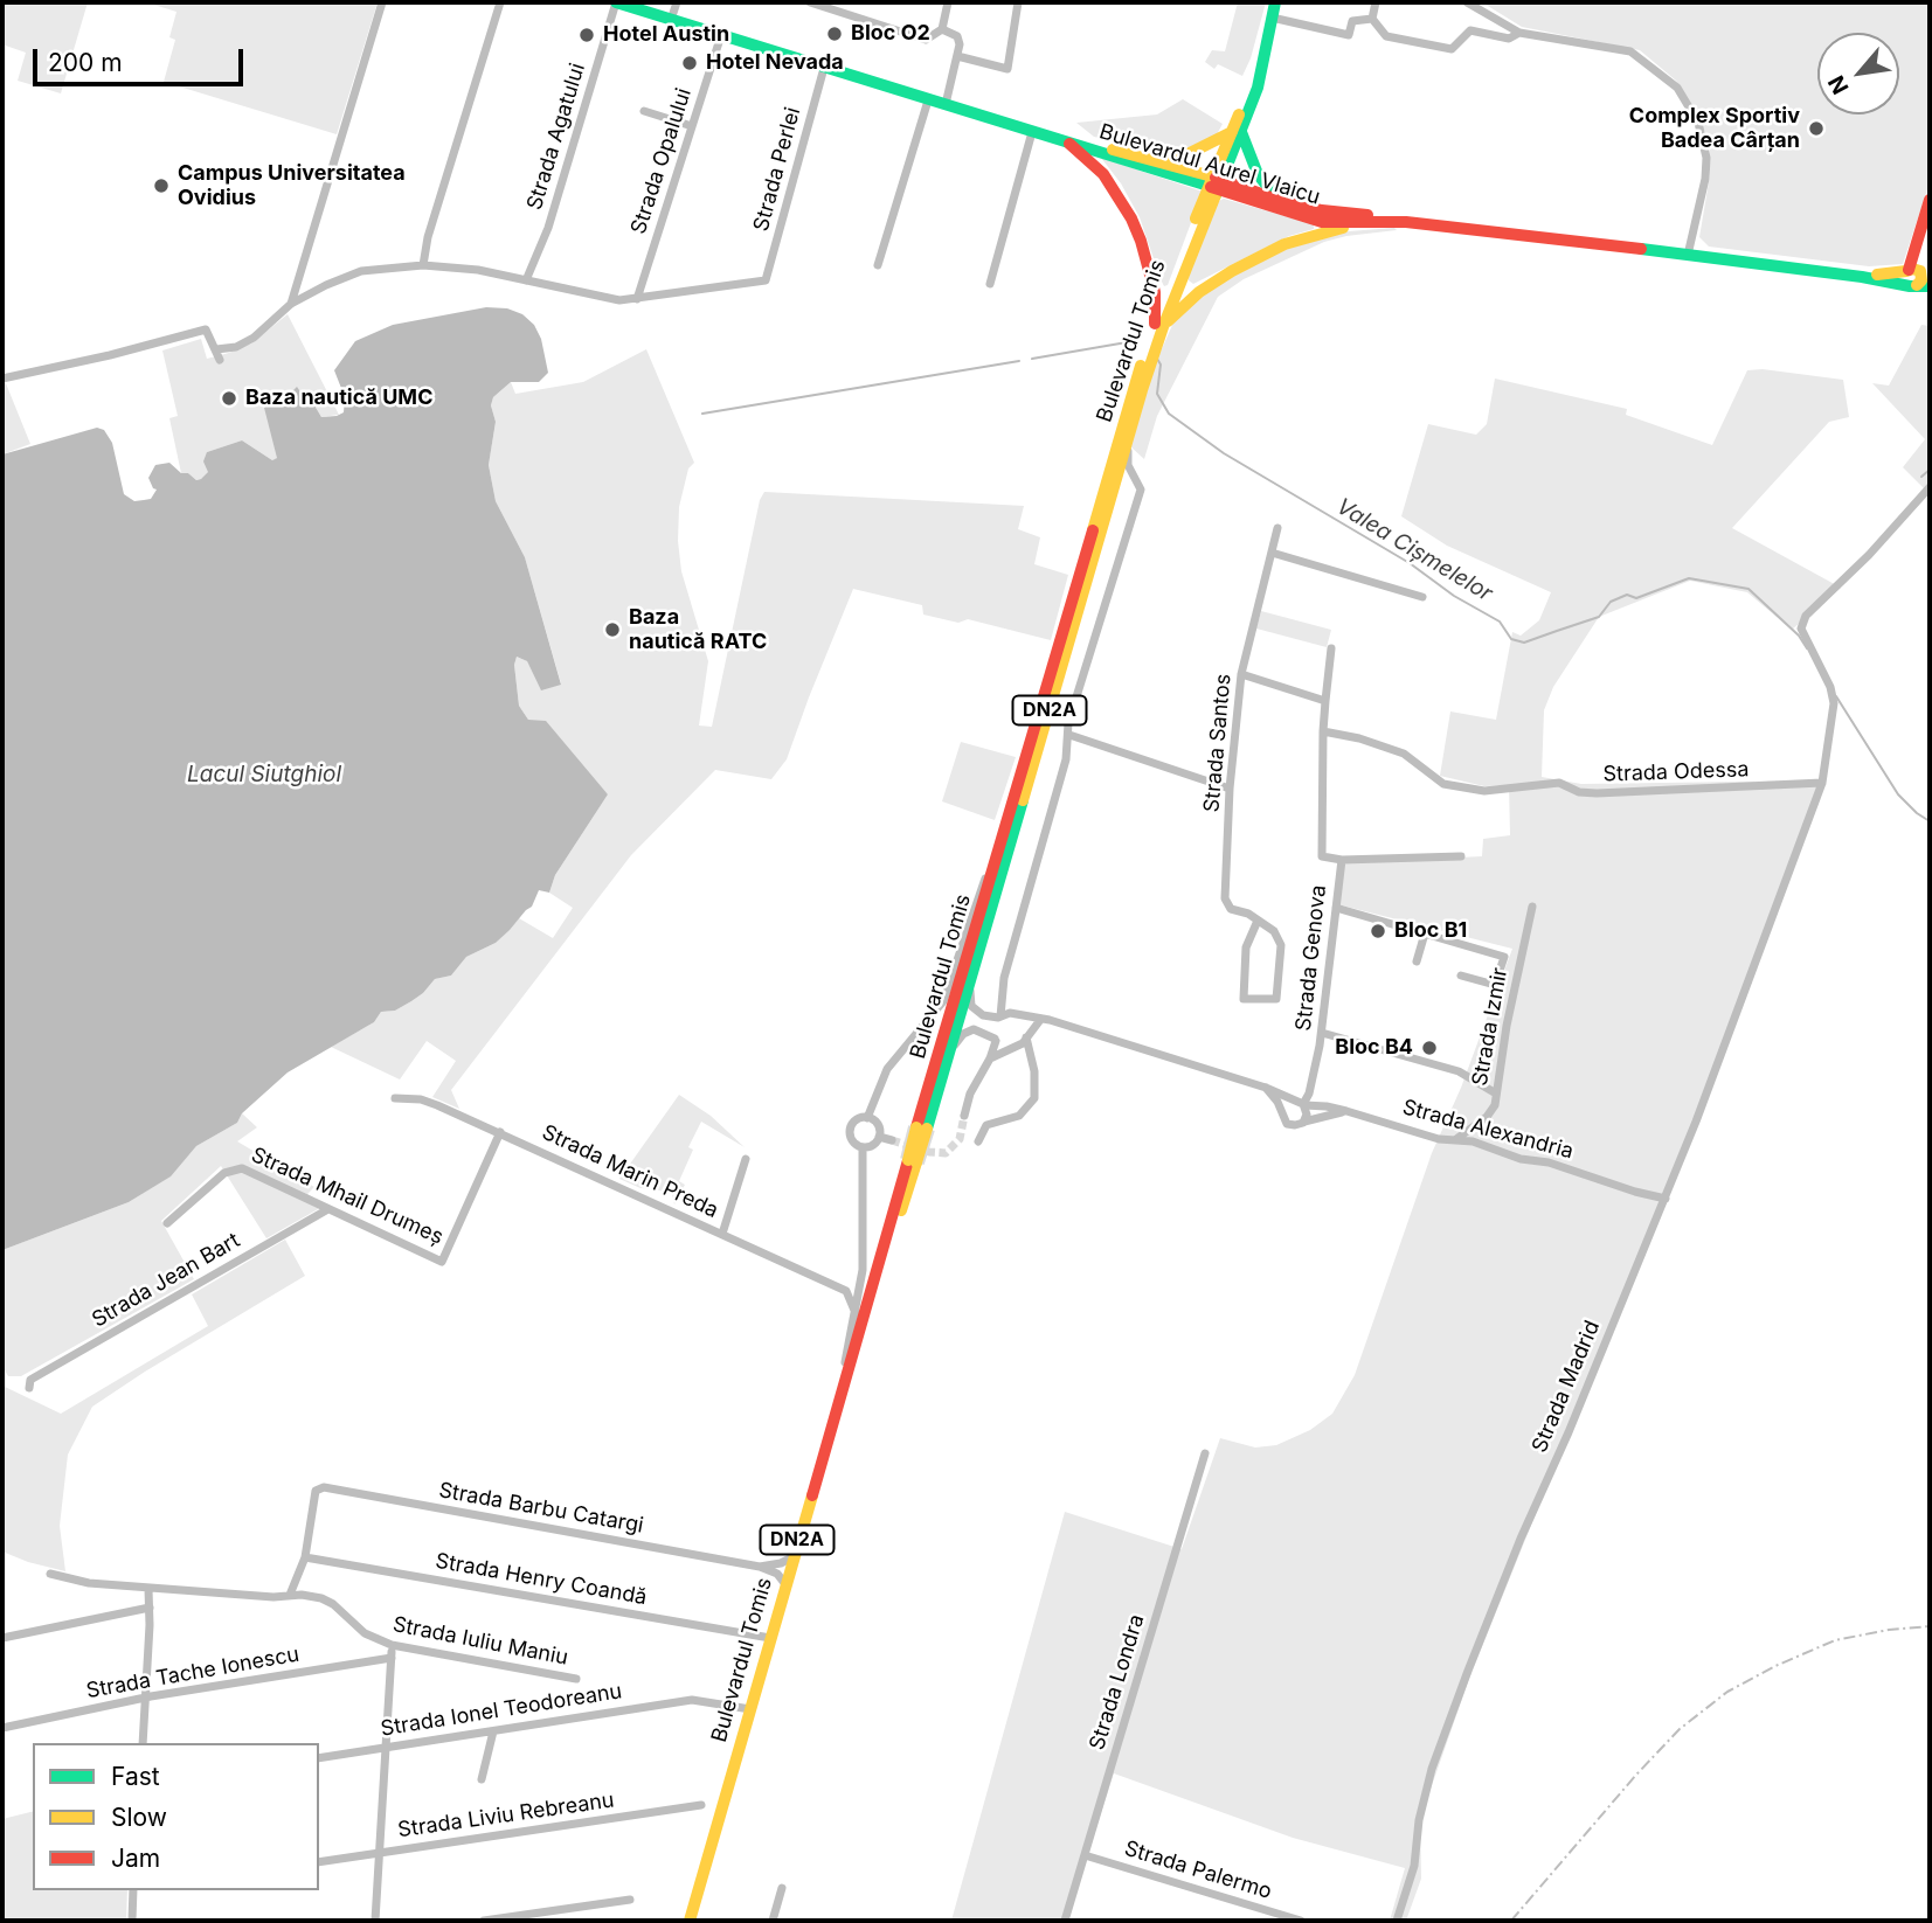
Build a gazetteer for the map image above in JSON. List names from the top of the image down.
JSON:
{
  "streets": {
    "main road": ["Bulevardul Aurel Vlaicu", "Bulevardul Tomis", "DN2A"],
    "street": [
      "Strada Agatului",
      "Strada Opalului",
      "Strada Perlei",
      "Strada Santos",
      "Strada Odessa",
      "Strada Genova",
      "Strada Izmir",
      "Strada Alexandria",
      "Strada Marin Preda",
      "Strada Mhail Drumeș",
      "Strada Jean Bart",
      "Strada Madrid",
      "Strada Barbu Catargi",
      "Strada Henry Coandă",
      "Strada Iuliu Maniu",
      "Strada Tache Ionescu",
      "Strada Londra",
      "Strada Ionel Teodoreanu",
      "Strada Liviu Rebreanu",
      "Strada Palermo"
    ]
  },
  "crossings": [
    ["Strada Agatului", "Bulevardul Aurel Vlaicu"],
    ["Strada Opalului", "Bulevardul Aurel Vlaicu"],
    ["Strada Opalului", "Strada Perlei"],
    ["Bulevardul Aurel Vlaicu", "Strada Perlei"],
    ["Bulevardul Aurel Vlaicu", "Bulevardul Tomis"],
    ["Bulevardul Tomis", "Strada Barbu Catargi"],
    ["Bulevardul Tomis", "Strada Henry Coandă"],
    ["Bulevardul Tomis", "Strada Ionel Teodoreanu"],
    ["Strada Odessa", "Strada Genova"],
    ["Strada Odessa", "Strada Madrid"],
    ["Strada Genova", "Strada Alexandria"],
    ["Strada Izmir", "Strada Alexandria"],
    ["Strada Alexandria", "Strada Madrid"],
    ["Strada Marin Preda", "Strada Mhail Drumeș"],
    ["Strada Mhail Drumeș", "Strada Jean Bart"],
    ["Strada Barbu Catargi", "Strada Henry Coandă"],
    ["Strada Londra", "Strada Palermo"]
  ],
  "water": ["Valea Cișmelelor", "Lacul Siutghiol"],
  "places": [
    "Bloc O2",
    "Hotel Austin",
    "Hotel Nevada",
    "Complex Sportiv Badea Cârțan",
    "Campus Universitatea Ovidius",
    "Baza nautică UMC",
    "Baza nautică RATC",
    "Bloc B1",
    "Bloc B4"
  ],
  "legend": ["Fast", "Slow", "Jam"],
  "scale_bar": "200 m",
  "north": "bottom left"
}
